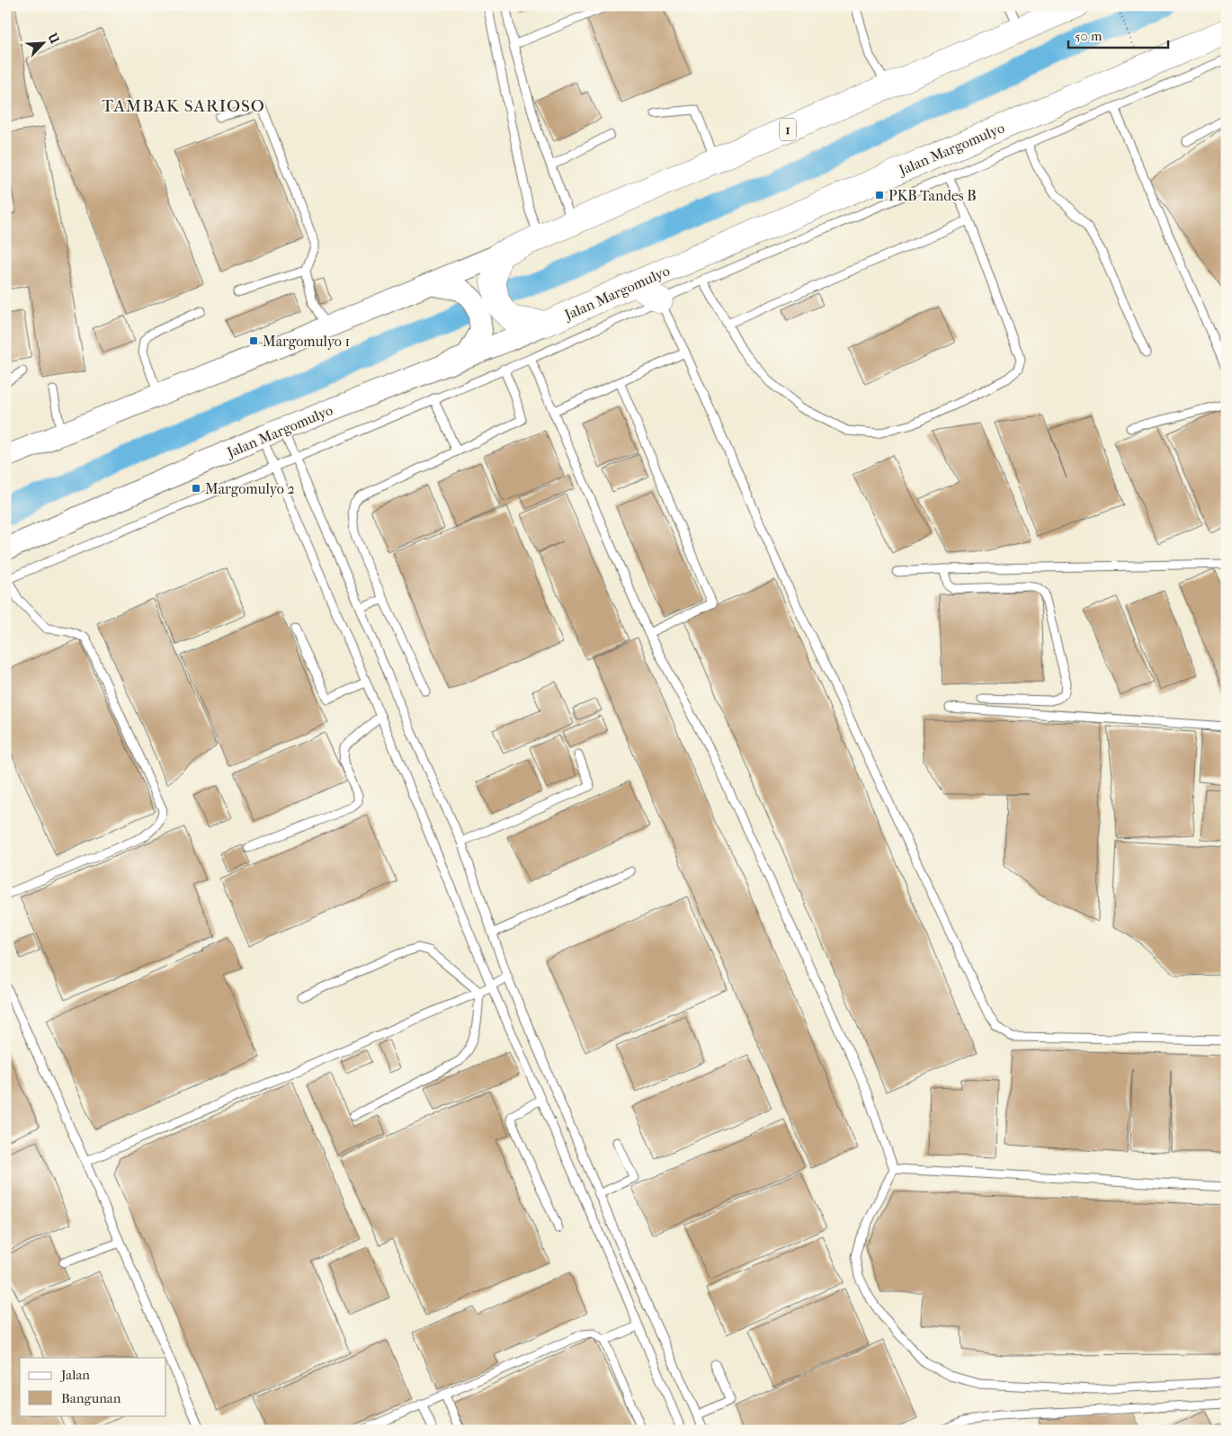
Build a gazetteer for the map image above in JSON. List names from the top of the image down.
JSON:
{
  "streets": {
    "highway": ["1", "Jalan Margomulyo"]
  },
  "districts": ["TAMBAK SARIOSO"],
  "places": {
    "transit": ["PKB Tandes B", "Margomulyo 1", "Margomulyo 2"]
  },
  "legend": ["Jalan", "Bangunan"],
  "scale_bar": "50 m",
  "north": "top right"
}
